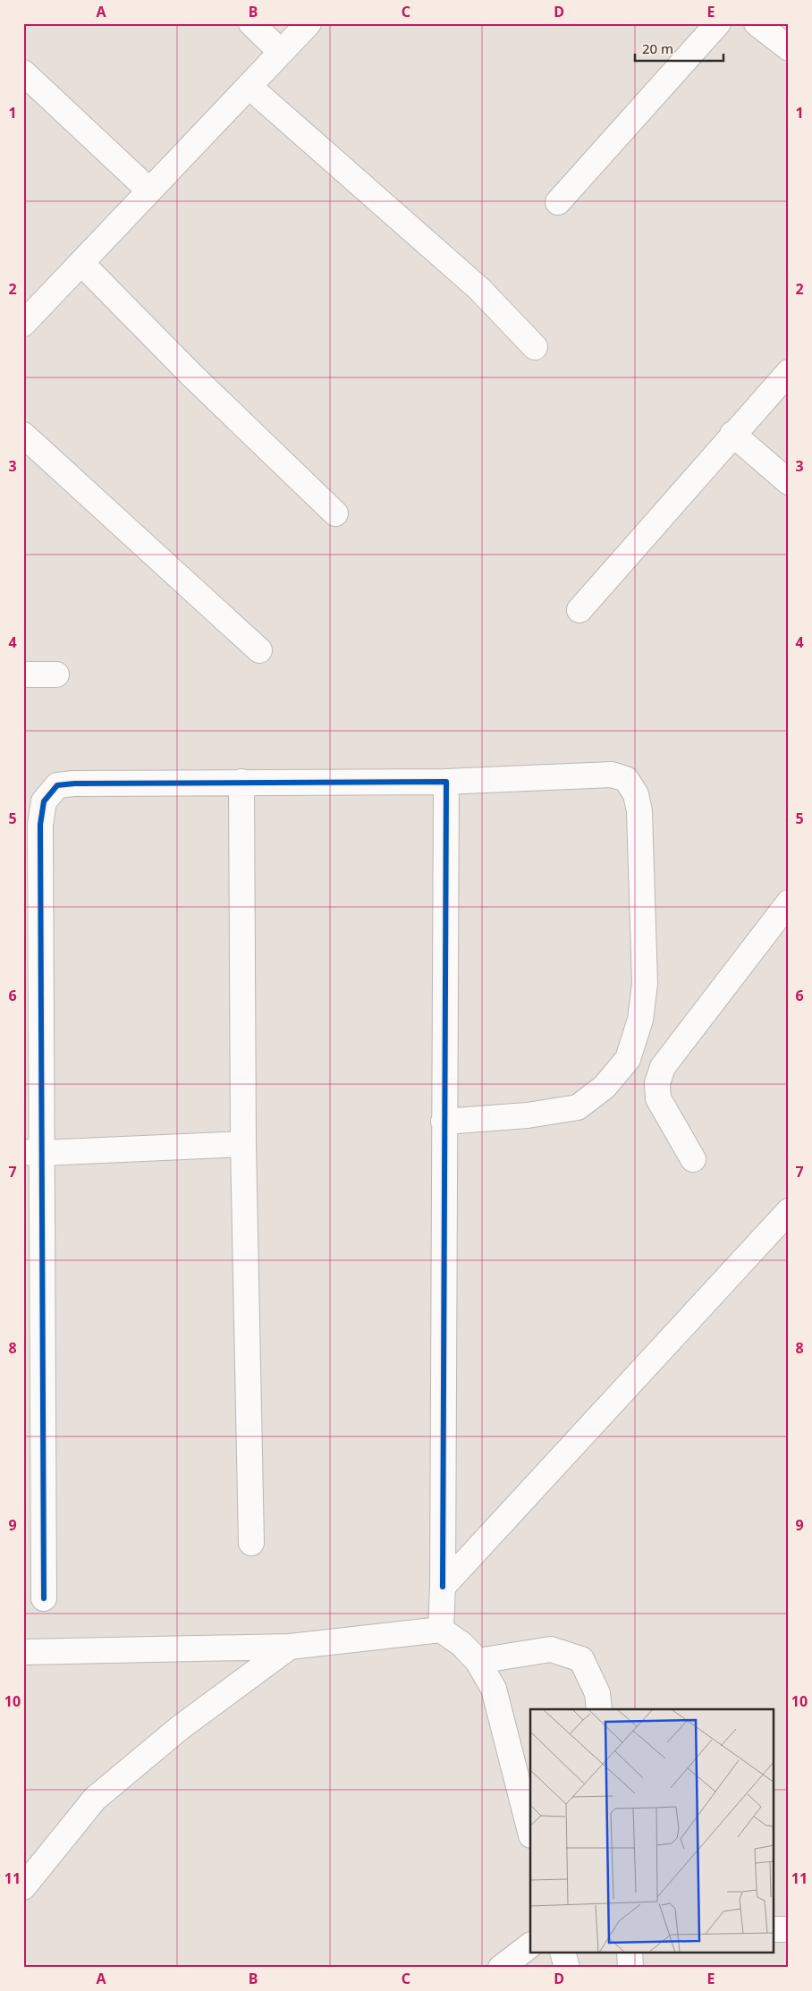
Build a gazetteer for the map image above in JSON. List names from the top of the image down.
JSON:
{
  "scale_bar": "20 m",
  "grid": {
    "columns": [
      "A",
      "B",
      "C",
      "D",
      "E"
    ],
    "rows": [
      "1",
      "2",
      "3",
      "4",
      "5",
      "6",
      "7",
      "8",
      "9",
      "10",
      "11"
    ]
  }
}
